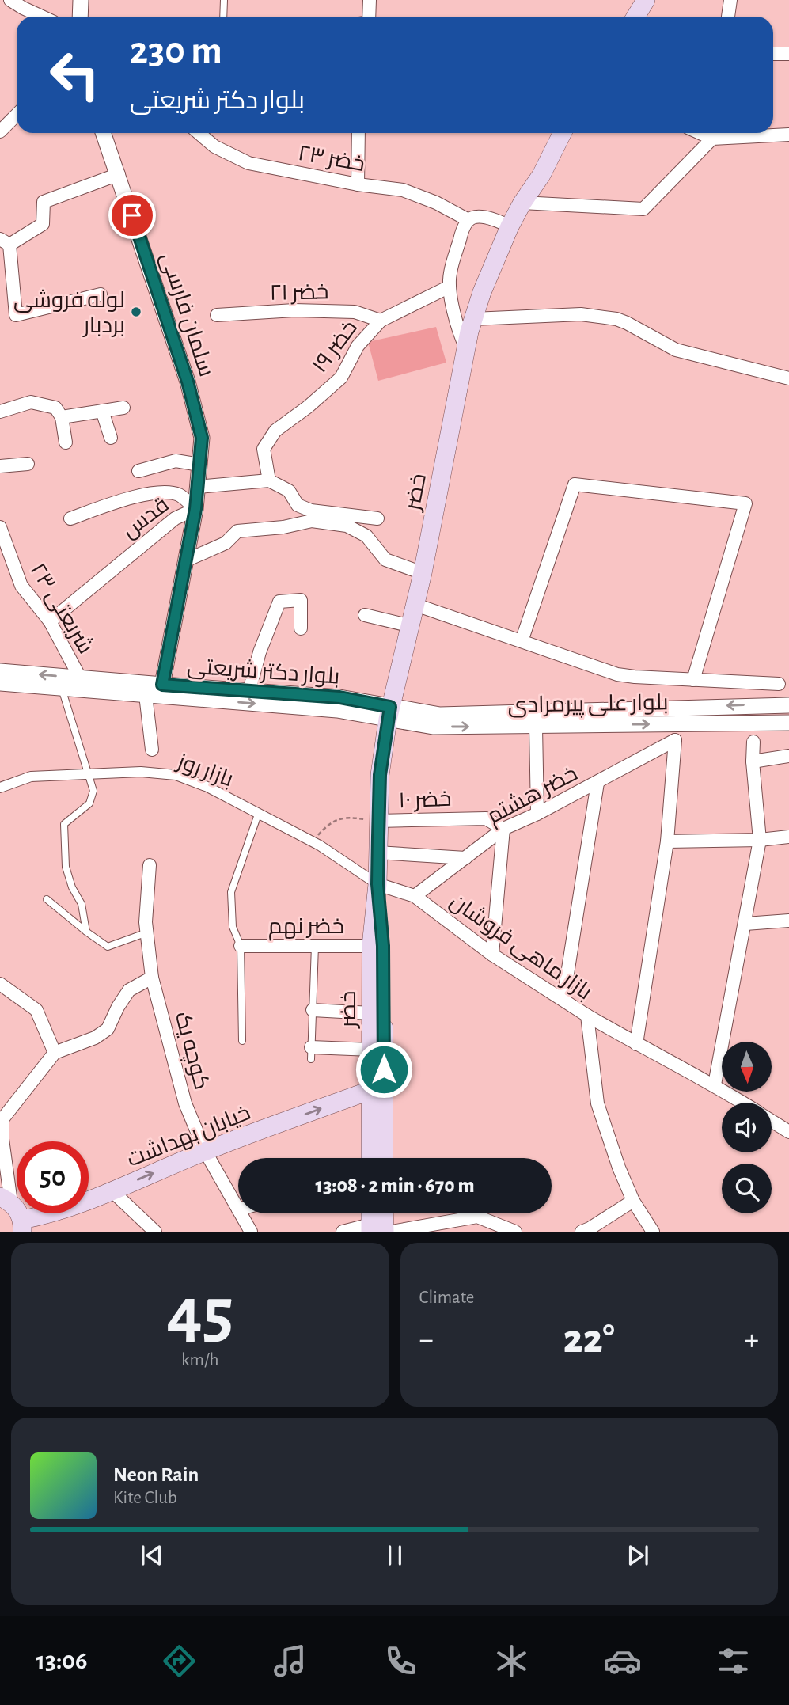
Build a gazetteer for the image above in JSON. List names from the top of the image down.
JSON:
{
  "streets": {
    "main road": ["خضر", "خیابان بهداشت"],
    "street": [
      "خضر ۲۳",
      "خضر ۲۱",
      "سلمان فارسی",
      "خضر ۱۹",
      "قدس",
      "شریعتی ۲۳",
      "بلوار دکتر شریعتی",
      "بلوار علی پیرمرادی",
      "بازار روز",
      "خضر هشتم",
      "خضر ۱۰",
      "خضر نهم",
      "بازار ماهی فروشان",
      "کوچه یک"
    ]
  },
  "crossings": [
    ["خضر ۲۱", "خضر ۱۹"],
    ["سلمان فارسی", "قدس"],
    ["خضر", "بلوار دکتر شریعتی"],
    ["خضر", "بلوار علی پیرمرادی"],
    ["خضر", "بازار روز"],
    ["خضر", "خضر ۱۰"],
    ["خضر", "خضر نهم"],
    ["خضر", "بازار ماهی فروشان"],
    ["خضر", "خیابان بهداشت"],
    ["قدس", "شریعتی ۲۳"],
    ["شریعتی ۲۳", "بلوار دکتر شریعتی"],
    ["بلوار دکتر شریعتی", "بلوار علی پیرمرادی"],
    ["بازار روز", "بازار ماهی فروشان"],
    ["خضر هشتم", "خضر ۱۰"],
    ["خضر هشتم", "بازار ماهی فروشان"],
    ["کوچه یک", "خیابان بهداشت"]
  ],
  "one_way": ["خیابان بهداشت"],
  "places": ["لوله فروشی بردبار"],
  "north": "bottom",
  "page": {
    "turn": ["230 m", "بلوار دکتر شریعتی"],
    "limit": "50",
    "trip": "13:08 · 2 min · 670 m",
    "tile": [
      ["45", "km/h"],
      "Climate"
    ],
    "heat": ["−", "22°", "+"],
    "song": ["Neon Rain", "Kite Club"],
    "tabs": "13:06"
  }
}
